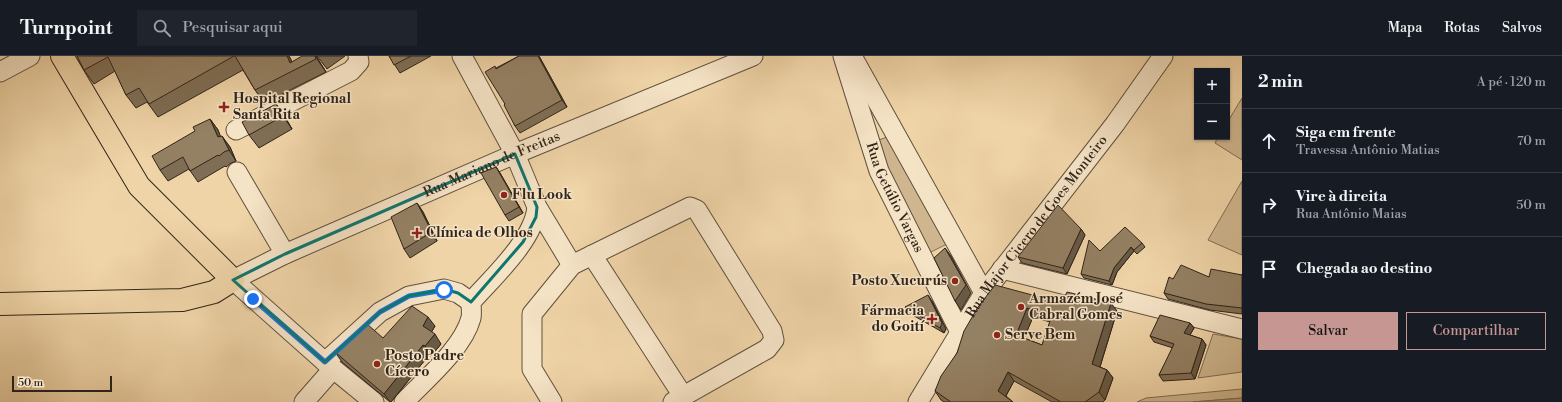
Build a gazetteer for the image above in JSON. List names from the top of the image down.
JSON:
{
  "streets": {
    "street": ["Rua Mariano de Freitas", "Rua Getúlio Vargas", "Rua Major Cicero de Goes Monteiro"]
  },
  "crossings": [
    ["Rua Getúlio Vargas", "Rua Major Cicero de Goes Monteiro"]
  ],
  "places": {
    "health": ["Hospital Regional Santa Rita", "Clínica de Olhos", "Fármacia do Goití"],
    "other": [
      "Flu Look",
      "Posto Xucurús",
      "Armazém José Cabral Gomes",
      "Serve Bem",
      "Posto Padre Cícero"
    ]
  },
  "scale_bar": "50 m",
  "page": {
    "header": "Turnpoint",
    "search": "Pesquisar aqui",
    "nav": ["Mapa", "Rotas", "Salvos"],
    "heading": ["2 min", "A pé · 120 m"],
    "map_buttons": ["+", "−"],
    "list": [
      ["Siga em frente", "Travessa Antônio Matias", "70 m"],
      ["Vire à direita", "Rua Antônio Maias", "50 m"],
      "Chegada ao destino"
    ],
    "buttons": ["Salvar", "Compartilhar"],
    "scale": "50 m"
  }
}
